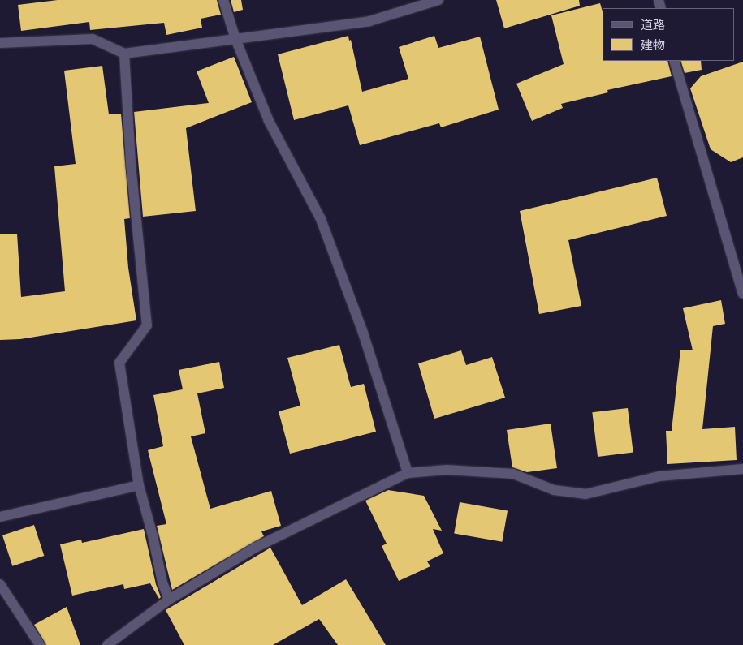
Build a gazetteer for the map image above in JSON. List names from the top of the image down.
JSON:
{
  "legend": ["道路", "建物"]
}
